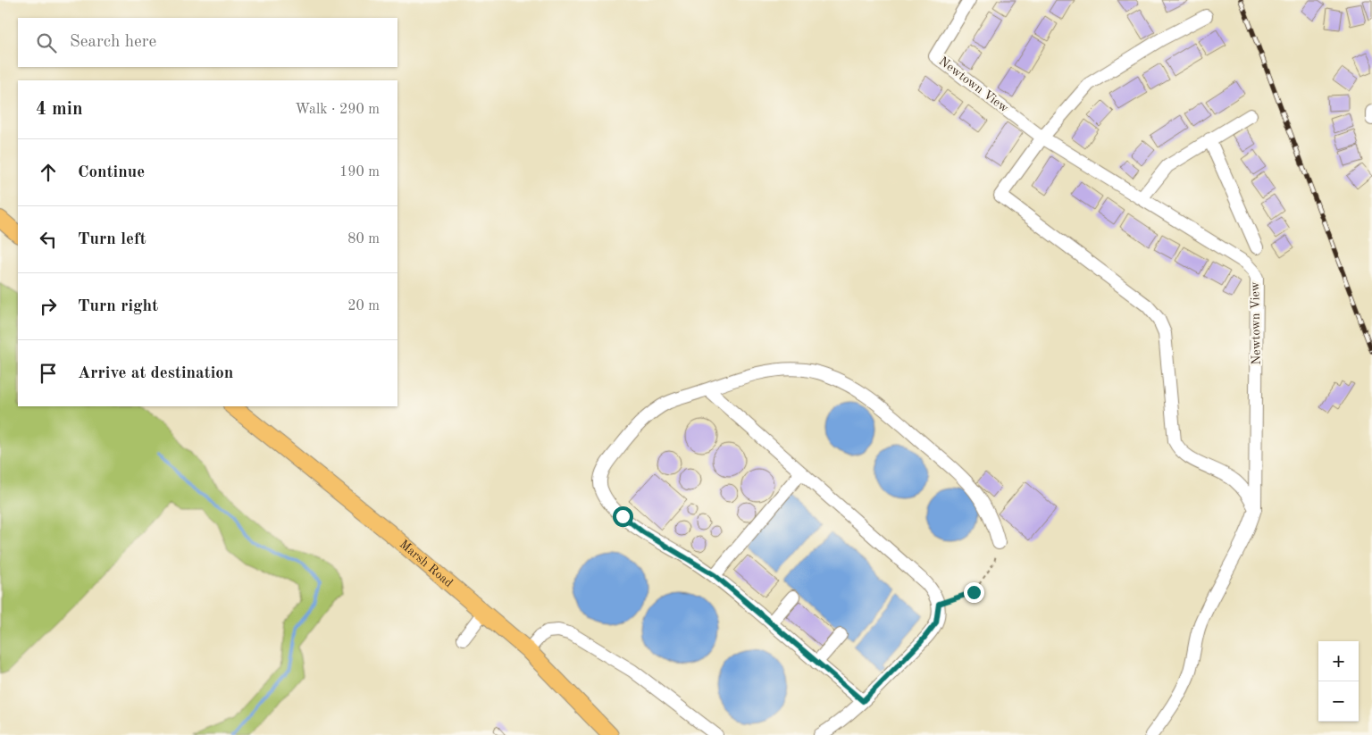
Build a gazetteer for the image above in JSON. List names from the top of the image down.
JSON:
{
  "streets": {
    "main road": ["Marsh Road"],
    "street": ["Newtown View"]
  },
  "page": {
    "search": "Search here",
    "heading": ["4 min", "Walk · 290 m"],
    "list": [
      ["Continue", "190 m"],
      ["Turn left", "80 m"],
      ["Turn right", "20 m"],
      "Arrive at destination"
    ],
    "map_buttons": ["+", "−"]
  }
}
